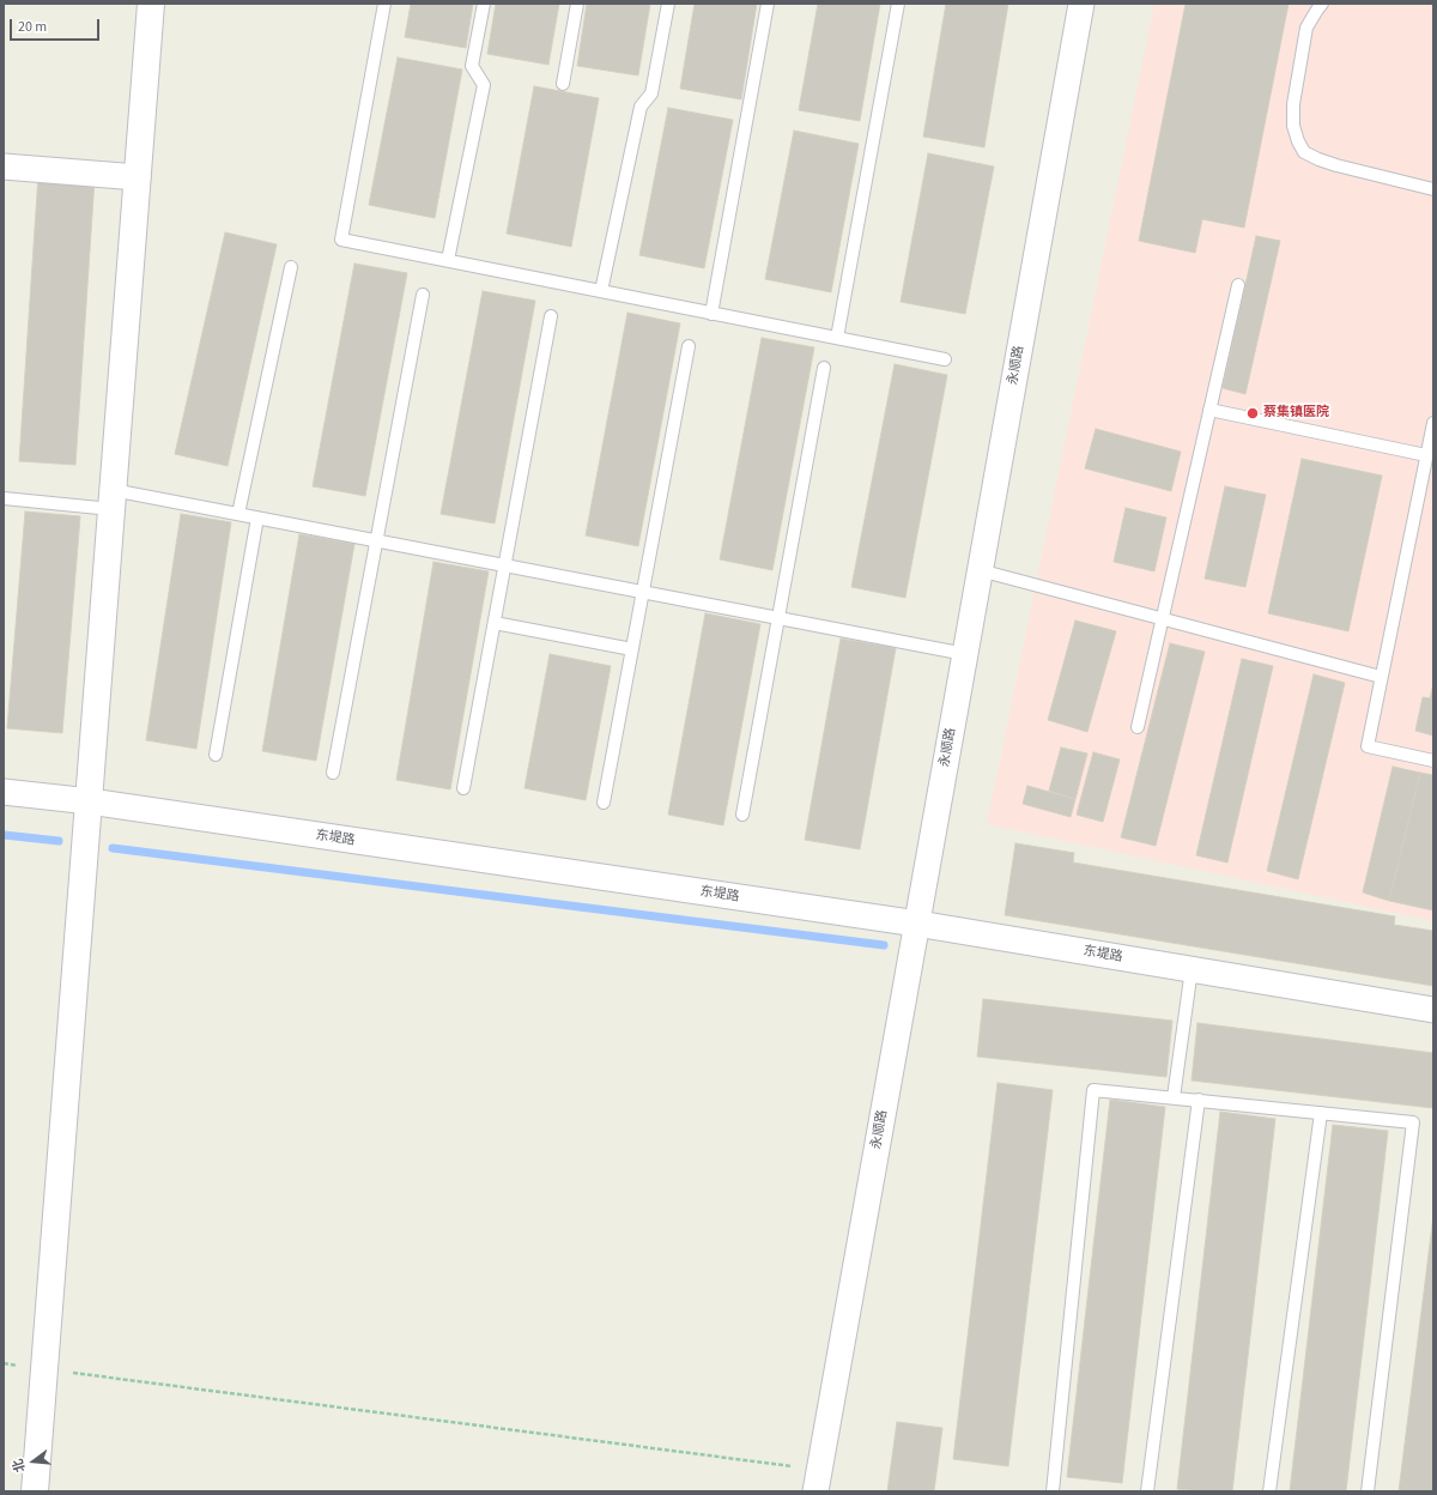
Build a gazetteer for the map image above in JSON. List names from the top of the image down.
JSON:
{
  "streets": {
    "street": ["永顺路", "东堤路"]
  },
  "crossings": [
    ["永顺路", "东堤路"]
  ],
  "places": ["蔡集镇医院"],
  "scale_bar": "20 m",
  "north": "left"
}
